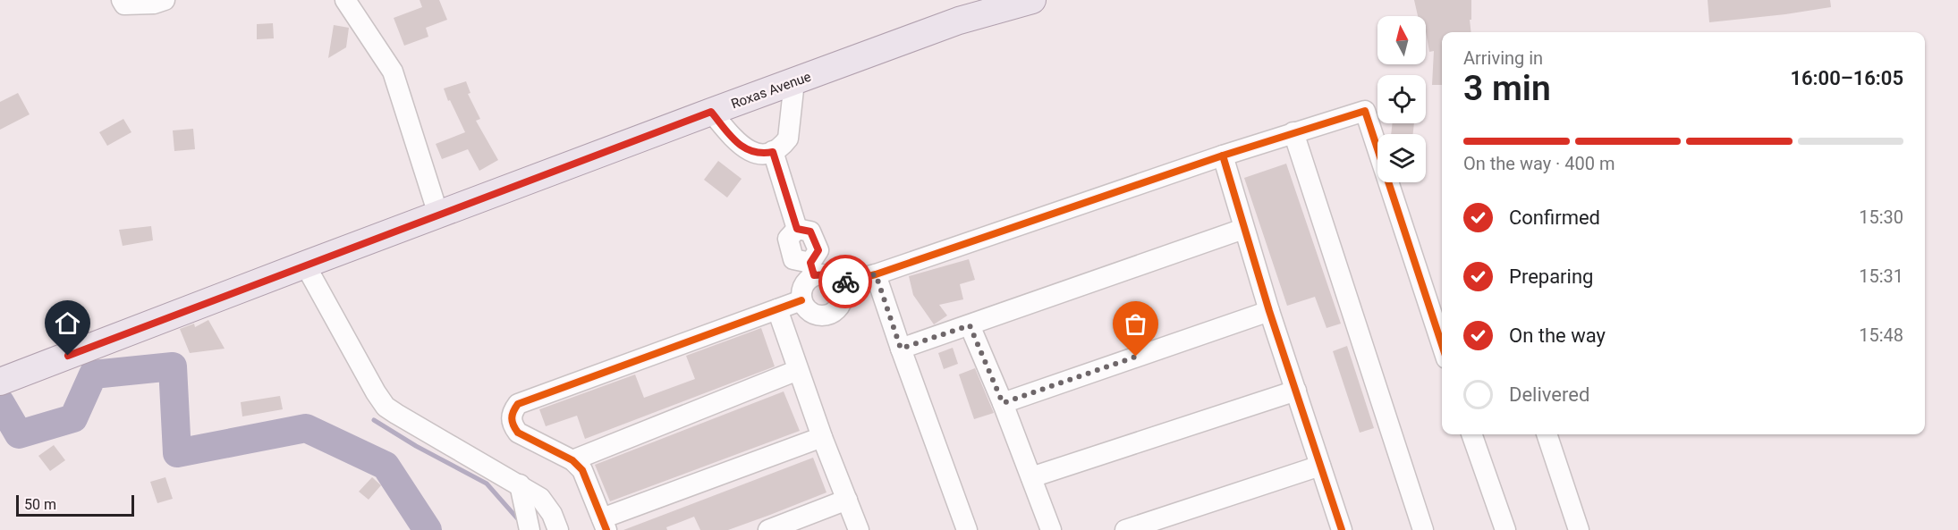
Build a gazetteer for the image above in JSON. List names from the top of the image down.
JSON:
{
  "streets": {
    "main road": ["Roxas Avenue"]
  },
  "scale_bar": "50 m",
  "north": "top",
  "page": {
    "heading": ["3 min", "Arriving in", "16:00–16:05"],
    "bar": "On the way · 400 m",
    "list": [
      ["Confirmed", "15:30"],
      ["Preparing", "15:31"],
      ["On the way", "15:48"],
      "Delivered"
    ],
    "scale": "50 m"
  }
}
